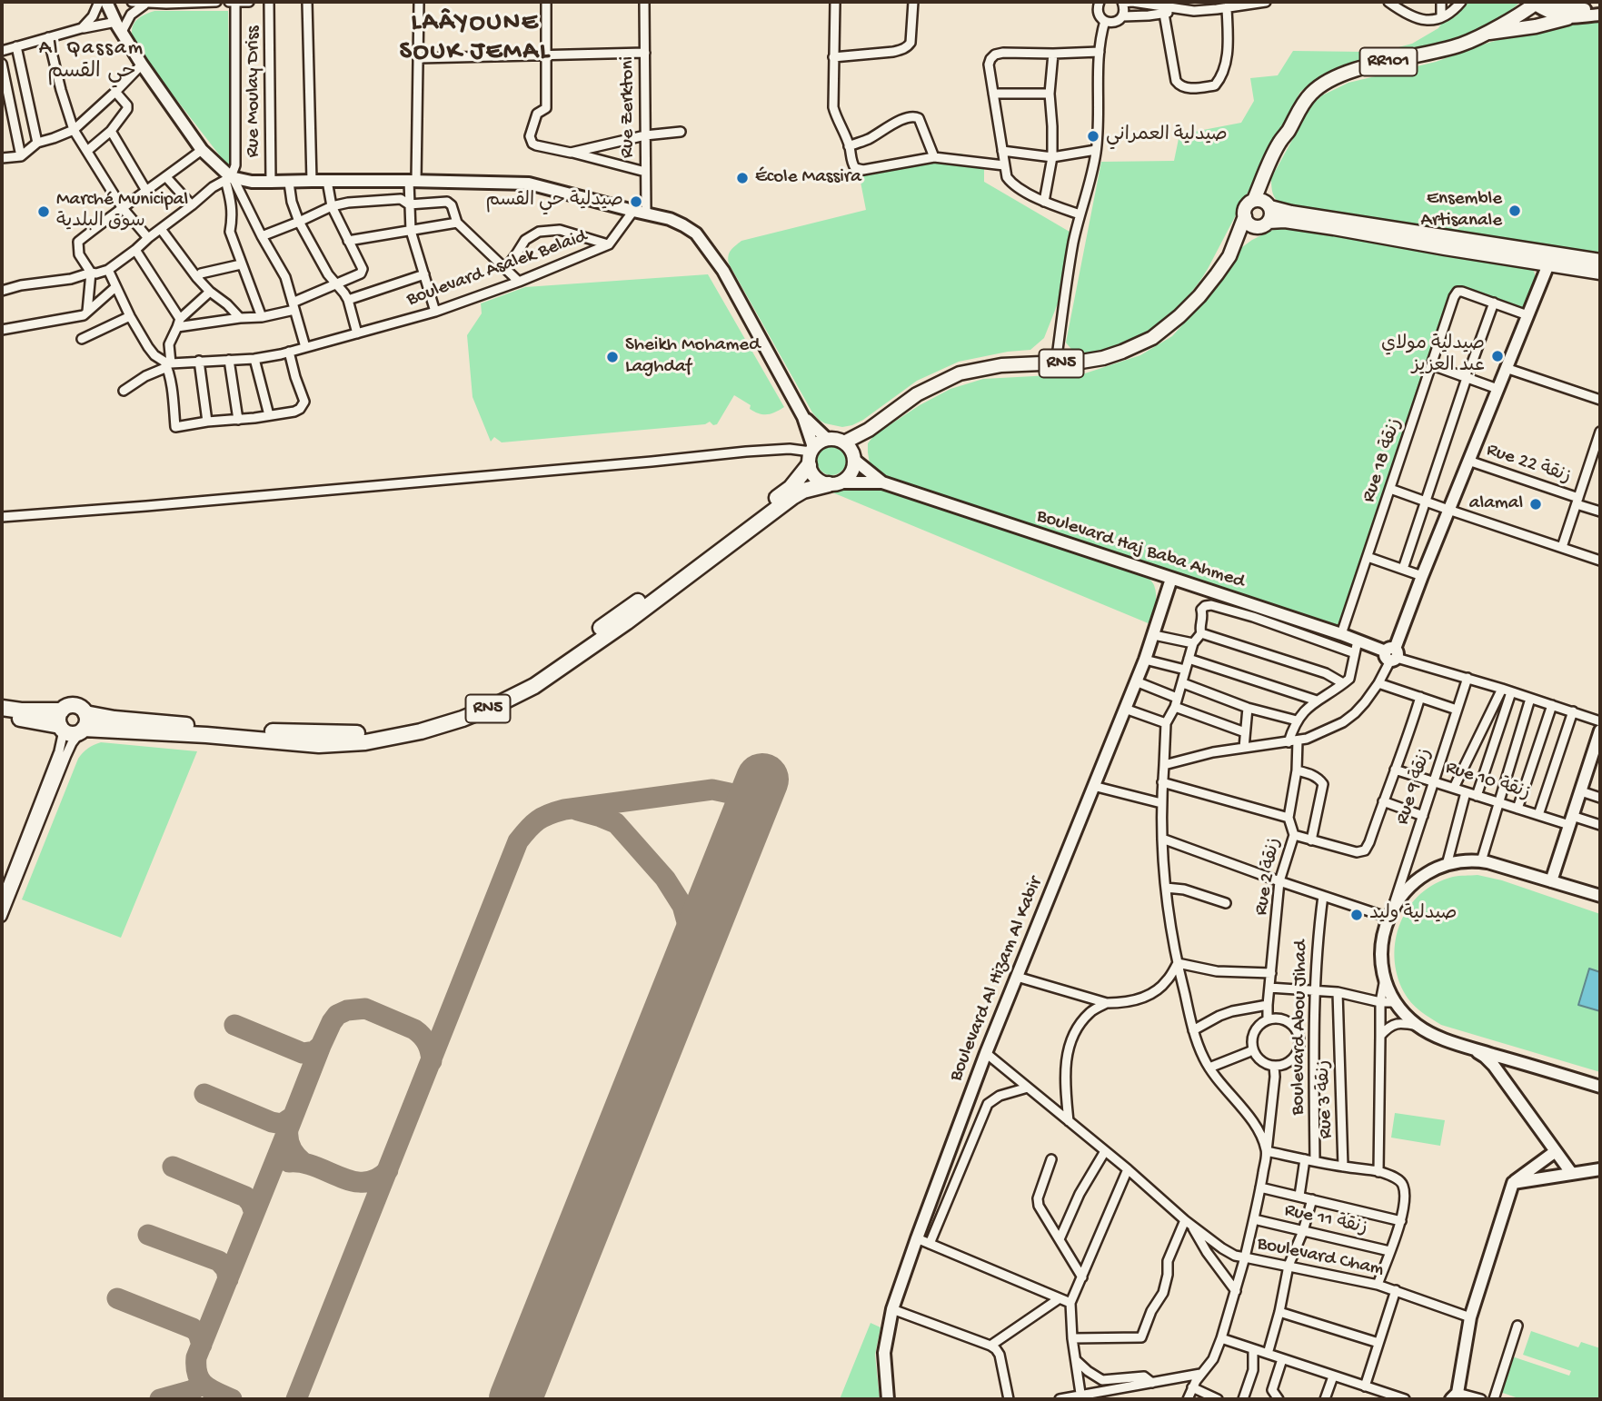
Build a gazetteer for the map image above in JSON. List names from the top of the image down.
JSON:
{
  "streets": {
    "highway": ["RN5"],
    "main road": ["RR101"],
    "street": [
      "Rue Moulay Driss",
      "Rue Zerktoni",
      "Boulevard Asalek Belaid",
      "Rue 18 زنقة",
      "Rue 22 زنقة",
      "Boulevard Haj Baba Ahmed",
      "Rue 10 زنقة",
      "Rue 9 زنقة",
      "Rue 2 زنقة",
      "Boulevard Al Hizam Al Kabir",
      "Boulevard Abou Jihad",
      "Rue 3 زنقة",
      "Rue 11 زنقة",
      "Boulevard Cham"
    ]
  },
  "crossings": [
    ["RR101", "RN5"],
    ["Rue 18 زنقة", "Boulevard Haj Baba Ahmed"],
    ["Boulevard Haj Baba Ahmed", "Rue 9 زنقة"],
    ["Boulevard Haj Baba Ahmed", "Boulevard Al Hizam Al Kabir"],
    ["Rue 10 زنقة", "Rue 9 زنقة"]
  ],
  "districts": ["LAÂYOUNE SOUK JEMAL", "Al Qassam حي القسم"],
  "places": [
    "صيدلية العمراني",
    "École Massira",
    "صيدلية حي القسم",
    "Ensemble Artisanale",
    "Marché Municipal سوق البلدية",
    "صيدلية مولاي عبد العزيز",
    "Sheikh Mohamed Laghdaf",
    "alamal",
    "صيدلية وليد"
  ]
}
